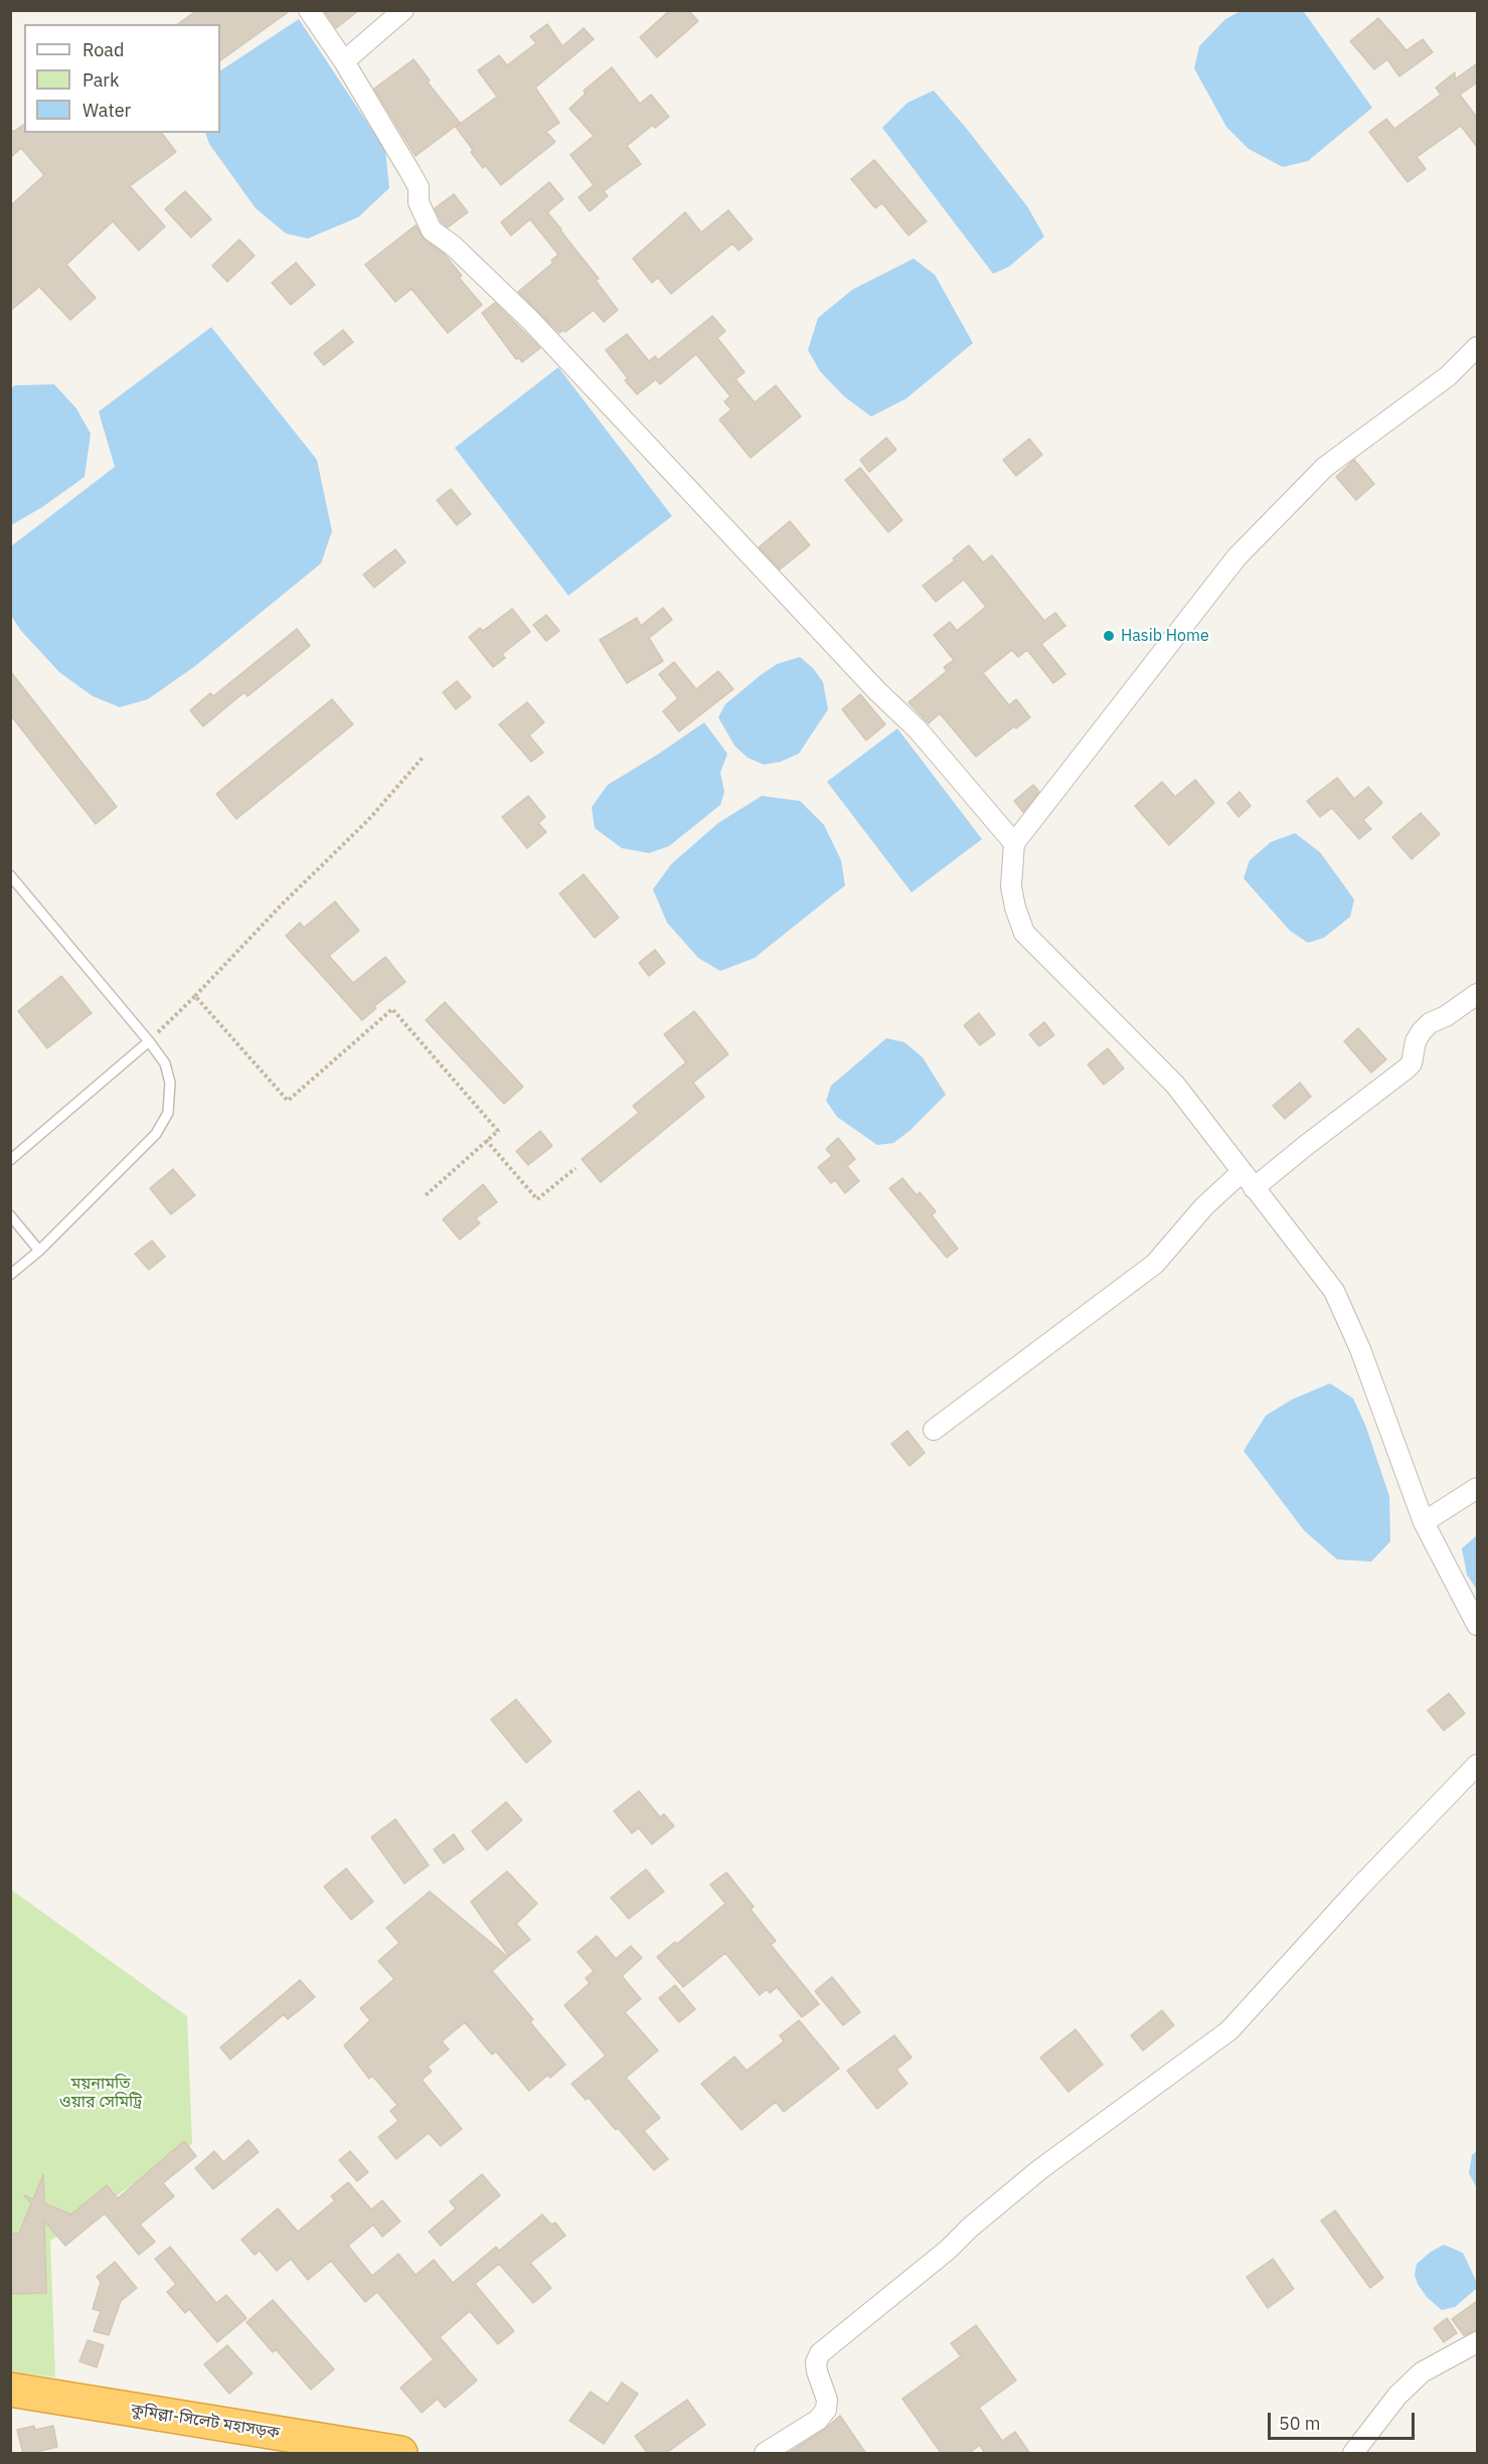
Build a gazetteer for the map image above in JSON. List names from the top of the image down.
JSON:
{
  "streets": {
    "highway": ["কুমিল্লা-সিলেট মহাসড়ক"]
  },
  "parks": ["ময়নামতি ওয়ার সেমিট্রি"],
  "places": ["Hasib Home"],
  "legend": ["Road", "Park", "Water"],
  "scale_bar": "50 m"
}
